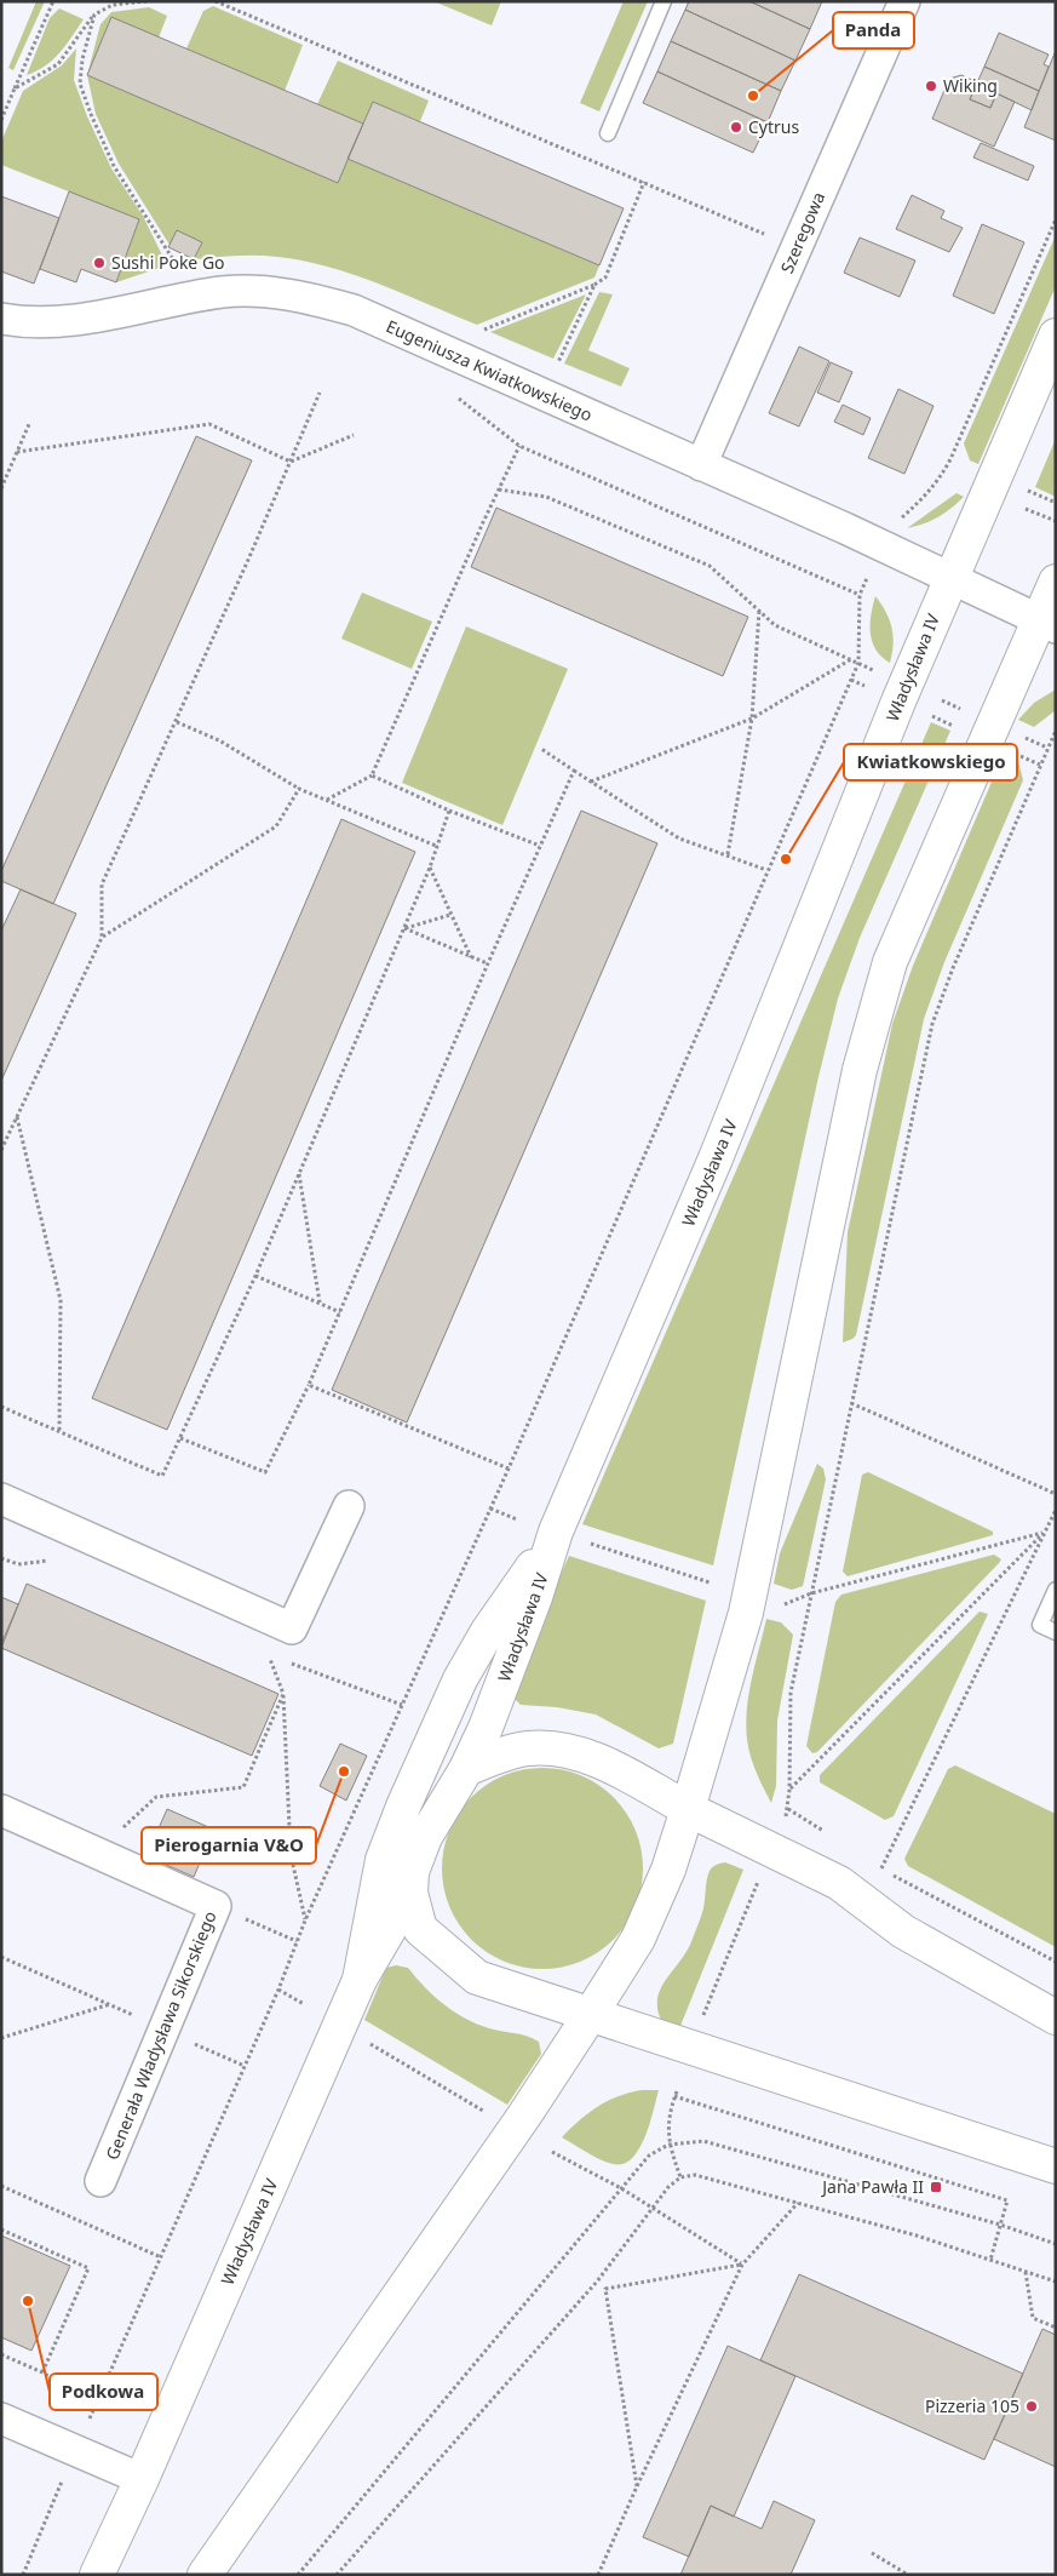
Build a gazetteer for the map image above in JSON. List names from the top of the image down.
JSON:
{
  "streets": {
    "main road": ["Władysława IV"],
    "street": ["Szeregowa", "Eugeniusza Kwiatkowskiego", "Generała Władysława Sikorskiego"]
  },
  "crossings": [
    ["Szeregowa", "Eugeniusza Kwiatkowskiego"],
    ["Eugeniusza Kwiatkowskiego", "Władysława IV"]
  ],
  "places": {
    "other": [
      "Wiking",
      "Panda",
      "Cytrus",
      "Sushi Poke Go",
      "Kwiatkowskiego",
      "Pierogarnia V&O",
      "Podkowa",
      "Pizzeria 105"
    ],
    "transit": ["Jana Pawła II"]
  }
}
